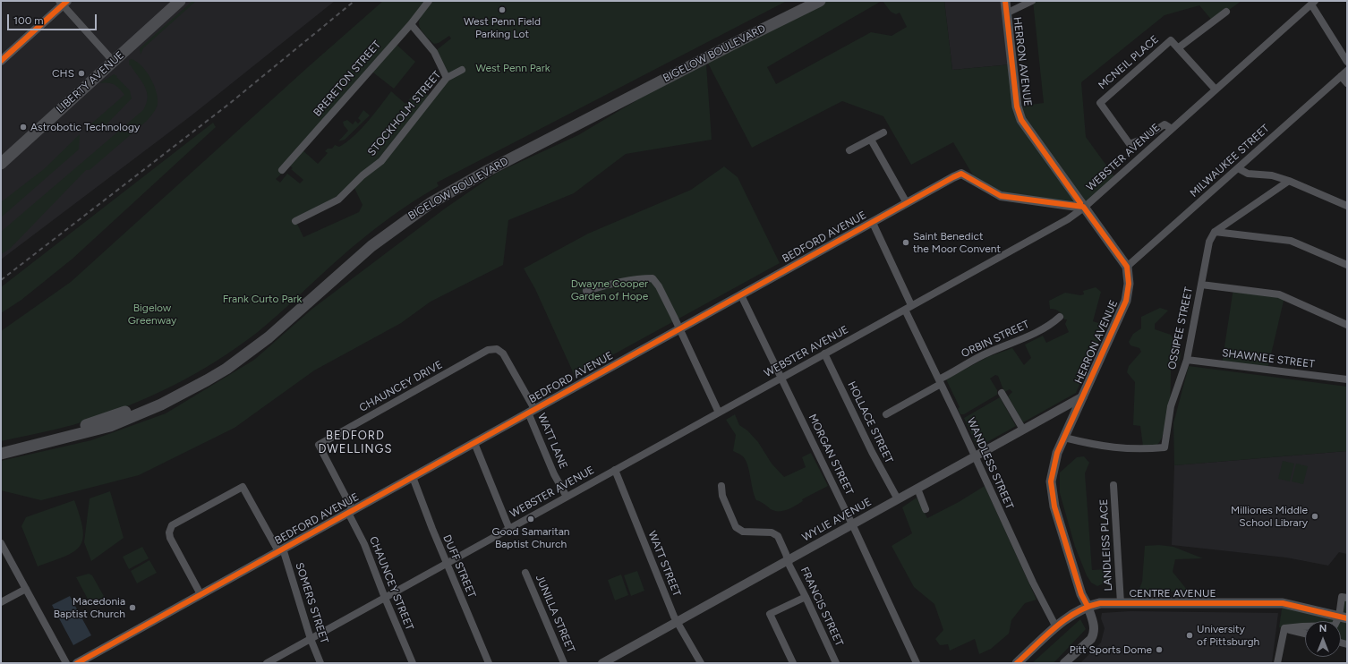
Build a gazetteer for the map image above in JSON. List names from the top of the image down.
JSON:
{
  "streets": {
    "main road": [
      "BIGELOW BOULEVARD",
      "HERRON AVENUE",
      "LIBERTY AVENUE",
      "CENTRE AVENUE"
    ],
    "street": [
      "MCNEIL PLACE",
      "BRERETON STREET",
      "STOCKHOLM STREET",
      "WEBSTER AVENUE",
      "MILWAUKEE STREET",
      "BEDFORD AVENUE",
      "OSSIPEE STREET",
      "ORBIN STREET",
      "SHAWNEE STREET",
      "CHAUNCEY DRIVE",
      "HOLLACE STREET",
      "WATT LANE",
      "MORGAN STREET",
      "WANDLESS STREET",
      "WYLIE AVENUE",
      "LANDLEISS PLACE",
      "WATT STREET",
      "DUFF STREET",
      "CHAUNCEY STREET",
      "SOMERS STREET",
      "FRANCIS STREET",
      "JUNILLA STREET"
    ]
  },
  "crossings": [
    ["HERRON AVENUE", "WEBSTER AVENUE"],
    ["HERRON AVENUE", "MILWAUKEE STREET"],
    ["HERRON AVENUE", "BEDFORD AVENUE"],
    ["HERRON AVENUE", "OSSIPEE STREET"],
    ["HERRON AVENUE", "WYLIE AVENUE"],
    ["HERRON AVENUE", "CENTRE AVENUE"],
    ["MCNEIL PLACE", "WEBSTER AVENUE"],
    ["WEBSTER AVENUE", "BEDFORD AVENUE"],
    ["WEBSTER AVENUE", "HOLLACE STREET"],
    ["WEBSTER AVENUE", "WATT LANE"],
    ["WEBSTER AVENUE", "MORGAN STREET"],
    ["WEBSTER AVENUE", "WANDLESS STREET"],
    ["WEBSTER AVENUE", "WATT STREET"],
    ["WEBSTER AVENUE", "DUFF STREET"],
    ["WEBSTER AVENUE", "CHAUNCEY STREET"],
    ["WEBSTER AVENUE", "SOMERS STREET"],
    ["BEDFORD AVENUE", "CHAUNCEY DRIVE"],
    ["BEDFORD AVENUE", "WATT LANE"],
    ["BEDFORD AVENUE", "MORGAN STREET"],
    ["BEDFORD AVENUE", "WANDLESS STREET"],
    ["BEDFORD AVENUE", "DUFF STREET"],
    ["BEDFORD AVENUE", "CHAUNCEY STREET"],
    ["BEDFORD AVENUE", "SOMERS STREET"],
    ["OSSIPEE STREET", "SHAWNEE STREET"],
    ["ORBIN STREET", "WANDLESS STREET"],
    ["CHAUNCEY DRIVE", "WATT LANE"],
    ["CHAUNCEY DRIVE", "CHAUNCEY STREET"],
    ["HOLLACE STREET", "WYLIE AVENUE"],
    ["MORGAN STREET", "WYLIE AVENUE"],
    ["WANDLESS STREET", "WYLIE AVENUE"],
    ["WANDLESS STREET", "CENTRE AVENUE"],
    ["WYLIE AVENUE", "WATT STREET"],
    ["WYLIE AVENUE", "FRANCIS STREET"],
    ["LANDLEISS PLACE", "CENTRE AVENUE"]
  ],
  "districts": ["BEDFORD DWELLINGS"],
  "parks": [
    "West Penn Park",
    "Dwayne Cooper Garden of Hope",
    "Frank Curto Park",
    "Bigelow Greenway"
  ],
  "places": [
    "West Penn Field Parking Lot",
    "CHS",
    "Astrobotic Technology",
    "Saint Benedict the Moor Convent",
    "Milliones Middle School Library",
    "Good Samaritan Baptist Church",
    "Macedonia Baptist Church",
    "University of Pittsburgh",
    "Pitt Sports Dome"
  ],
  "scale_bar": "100 m",
  "north": "top"
}
